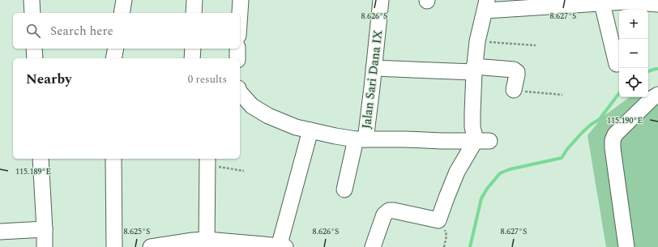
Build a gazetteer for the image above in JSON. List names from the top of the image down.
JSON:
{
  "streets": {
    "street": ["Jalan Sari Dana IX"]
  },
  "page": {
    "map_buttons": ["+", "−"],
    "search": "Search here",
    "heading": ["Nearby", "0 results"]
  },
  "coordinates": [
    "8.626°S",
    "8.627°S",
    "115.190°E",
    "115.189°E",
    "8.625°S"
  ]
}
